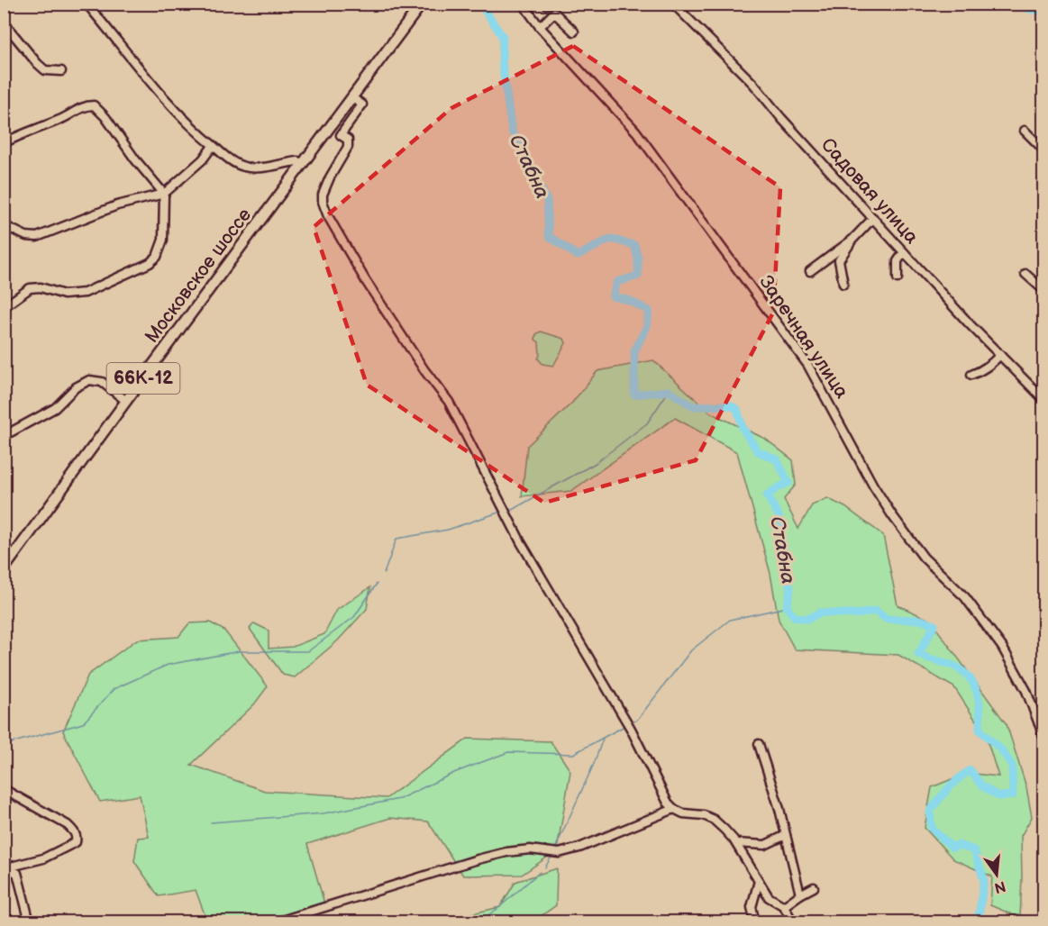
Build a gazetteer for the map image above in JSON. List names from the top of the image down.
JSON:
{
  "streets": {
    "main road": ["Московское шоссе", "66К-12"],
    "street": ["Садовая улица", "Заречная улица"]
  },
  "water": ["Стабна"],
  "north": "bottom"
}
